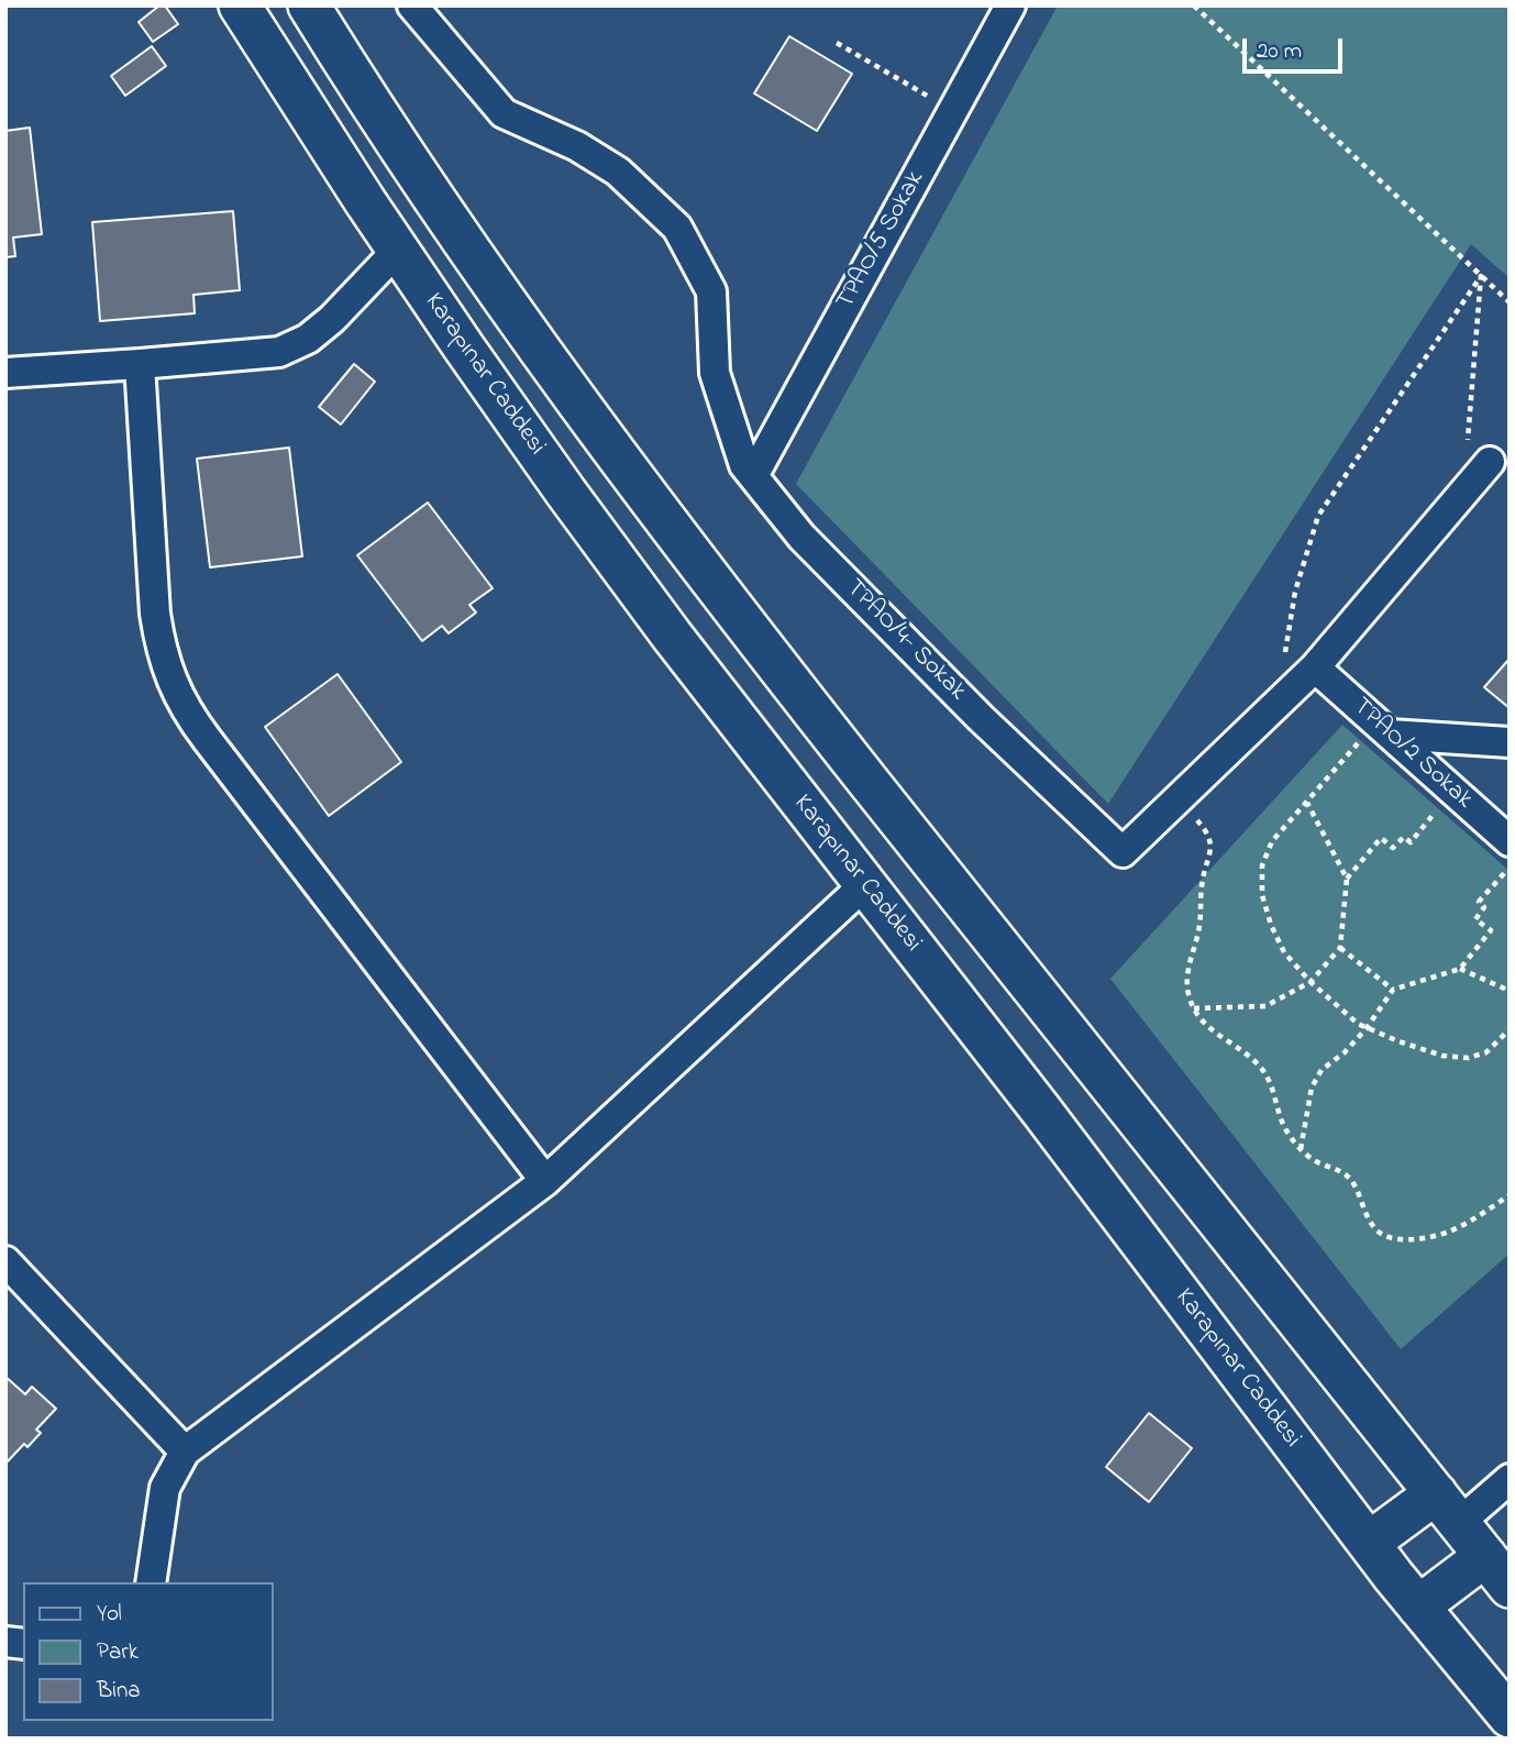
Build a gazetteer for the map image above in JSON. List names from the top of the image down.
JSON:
{
  "streets": {
    "main road": ["Karapınar Caddesi"],
    "street": ["TPAO/5 Sokak", "TPAO/4- Sokak", "TPAO/2 Sokak"]
  },
  "crossings": [
    ["TPAO/5 Sokak", "TPAO/4- Sokak"],
    ["TPAO/4- Sokak", "TPAO/2 Sokak"]
  ],
  "legend": ["Yol", "Park", "Bina"],
  "scale_bar": "20 m"
}
